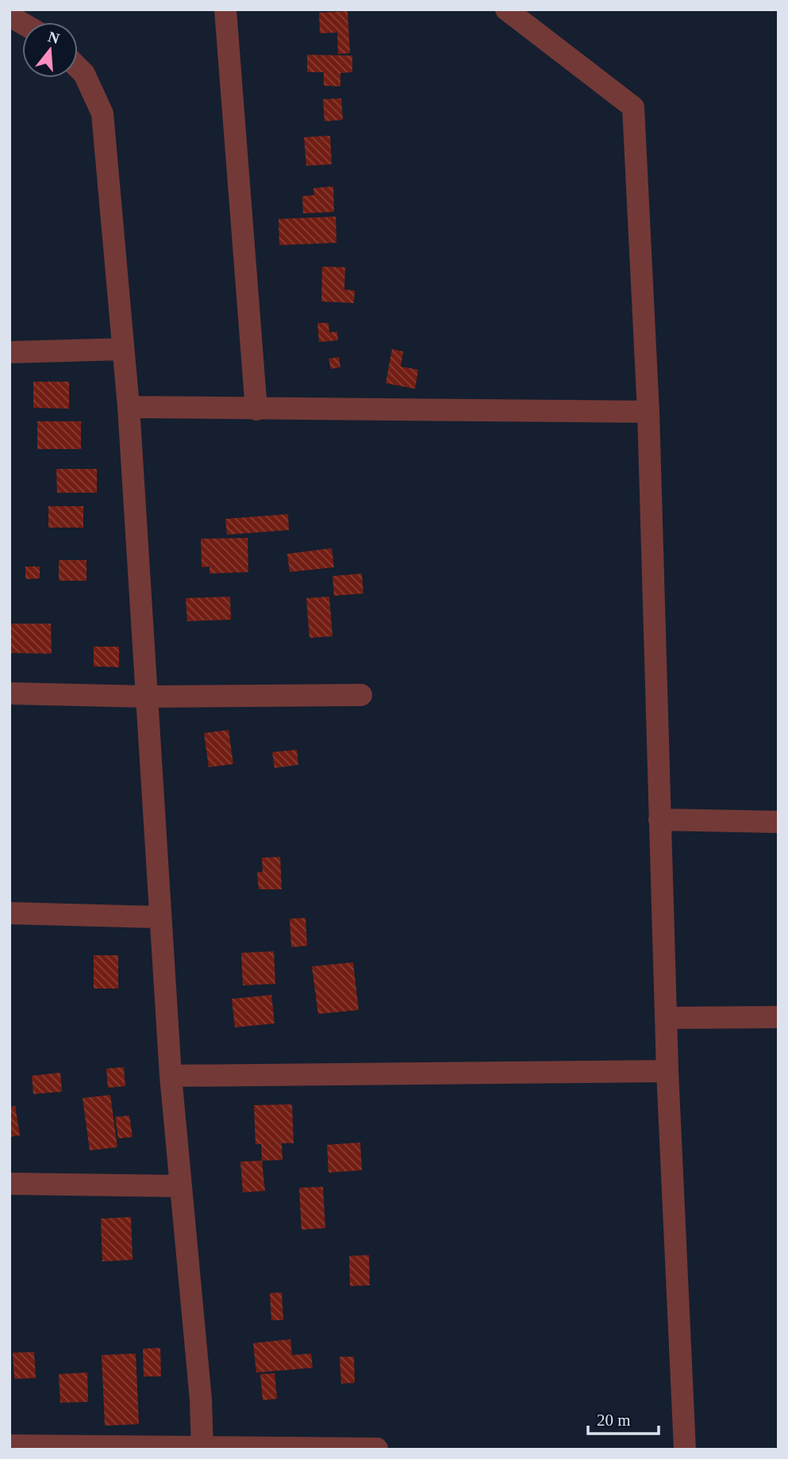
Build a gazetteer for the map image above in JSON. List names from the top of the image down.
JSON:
{
  "scale_bar": "20 m",
  "north": "top"
}
